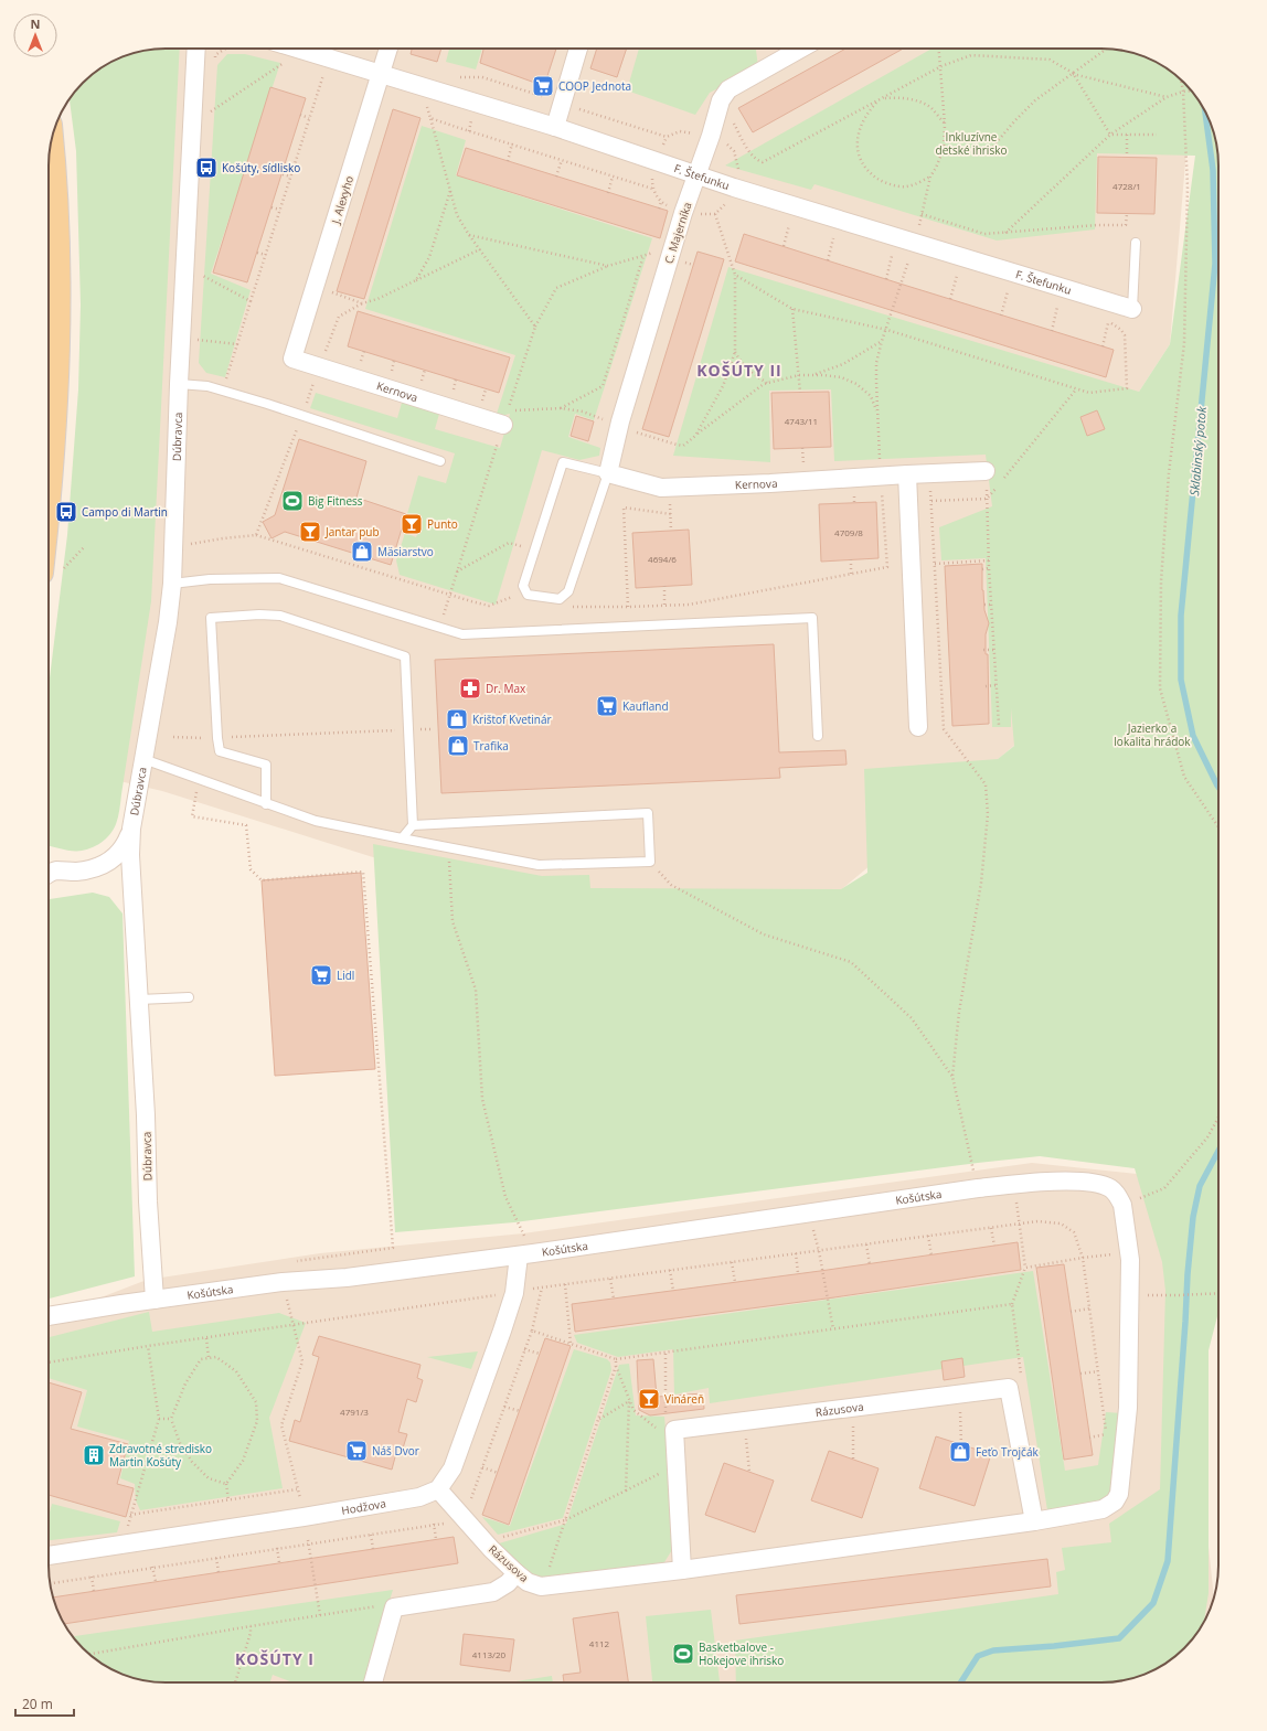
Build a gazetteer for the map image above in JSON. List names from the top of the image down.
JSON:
{
  "streets": {
    "street": [
      "F. Štefunku",
      "J. Alexyho",
      "C. Majerníka",
      "Kernova",
      "Dúbravca",
      "Košútska",
      "Rázusova",
      "Hodžova"
    ]
  },
  "crossings": [
    ["F. Štefunku", "J. Alexyho"],
    ["F. Štefunku", "C. Majerníka"],
    ["J. Alexyho", "Kernova"],
    ["C. Majerníka", "Kernova"],
    ["Dúbravca", "Košútska"],
    ["Košútska", "Rázusova"],
    ["Rázusova", "Hodžova"]
  ],
  "districts": ["KOŠÚTY II", "KOŠÚTY I"],
  "water": ["Sklabinský potok"],
  "parks": ["Inkluzívne detské ihrisko", "Jazierko a lokalita hrádok"],
  "places": {
    "supermarket": [
      "COOP Jednota",
      "Kaufland",
      "Lidl",
      "Náš Dvor"
    ],
    "bus stop": ["Košúty, sídlisko", "Campo di Martin"],
    "sports": ["Big Fitness", "Basketbalove - Hokejove ihrisko"],
    "bar": ["Punto", "Jantar pub", "Vináreň"],
    "shop": [
      "Mäsiarstvo",
      "Krištof Kvetinár",
      "Trafika",
      "Feťo Trojčák"
    ],
    "pharmacy": ["Dr. Max"],
    "building": ["Zdravotné stredisko Martin Košúty"]
  },
  "house_numbers": [
    "4728/1",
    "4743/11",
    "4709/8",
    "4694/6",
    "4791/3",
    "4112",
    "4113/20"
  ],
  "scale_bar": "20 m",
  "north": "top"
}
